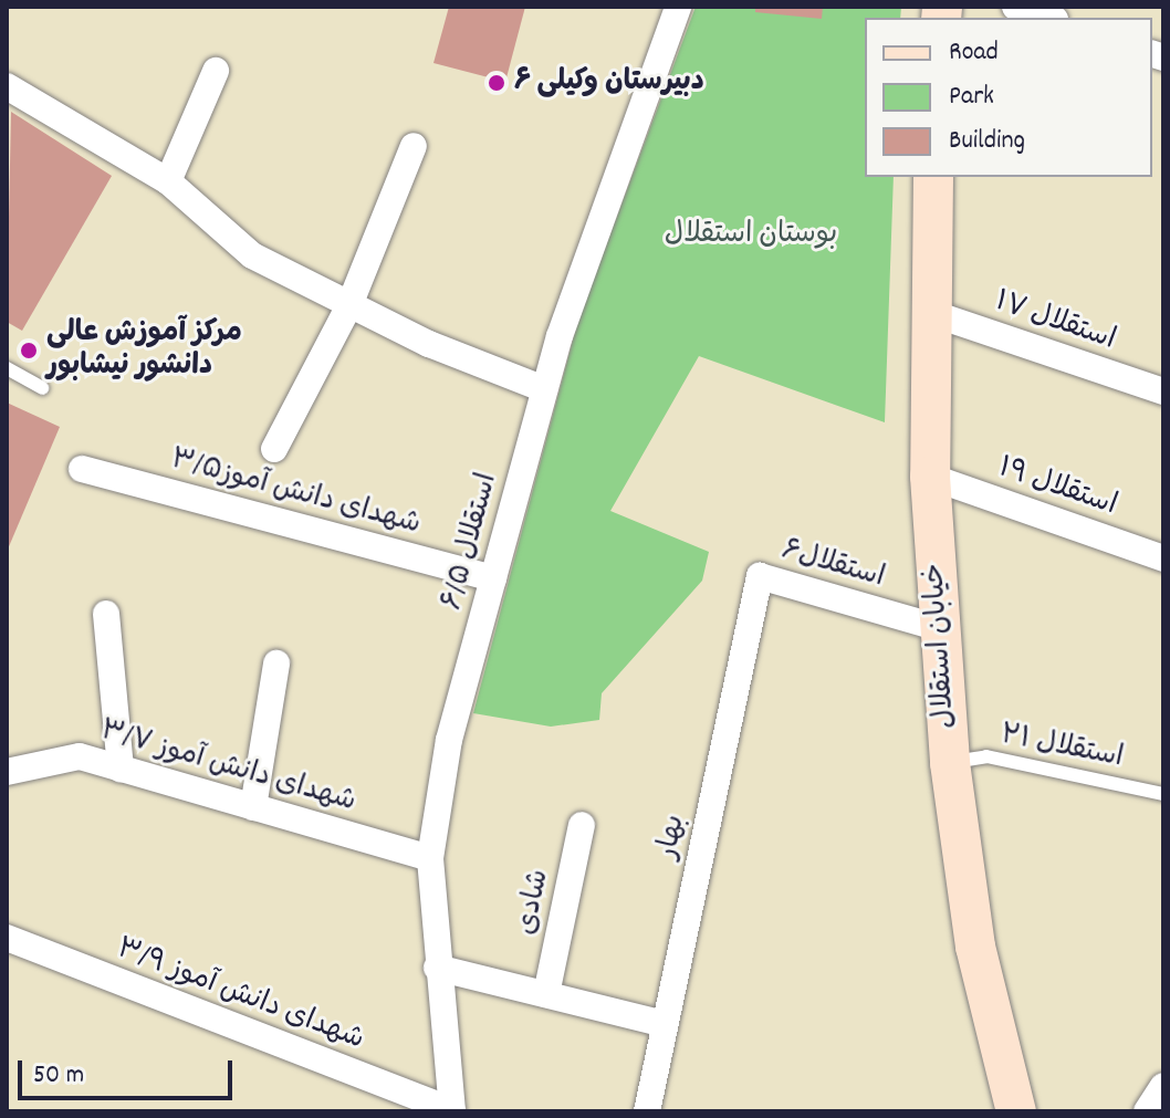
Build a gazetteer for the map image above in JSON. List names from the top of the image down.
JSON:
{
  "streets": {
    "main road": ["خیابان استقلال"],
    "street": [
      "استقلال ۱۷",
      "استقلال ۱۹",
      "شهدای دانش آموز۳/۵",
      "استقلال ۶/۵",
      "استقلال۶",
      "شهدای دانش آموز ۳/۷",
      "بهار",
      "شادی",
      "شهدای دانش آموز ۳/۹"
    ],
    "lane": ["استقلال ۲۱"]
  },
  "crossings": [
    ["استقلال ۱۷", "خیابان استقلال"],
    ["استقلال ۱۹", "خیابان استقلال"],
    ["شهدای دانش آموز۳/۵", "استقلال ۶/۵"],
    ["استقلال ۶/۵", "شهدای دانش آموز ۳/۷"],
    ["استقلال ۶/۵", "شهدای دانش آموز ۳/۹"],
    ["استقلال۶", "خیابان استقلال"],
    ["استقلال۶", "بهار"],
    ["خیابان استقلال", "استقلال ۲۱"]
  ],
  "parks": ["بوستان استقلال"],
  "places": ["دبیرستان وکیلی ۶", "مرکز آموزش عالی دانشور نیشابور"],
  "legend": ["Road", "Park", "Building"],
  "scale_bar": "50 m"
}
